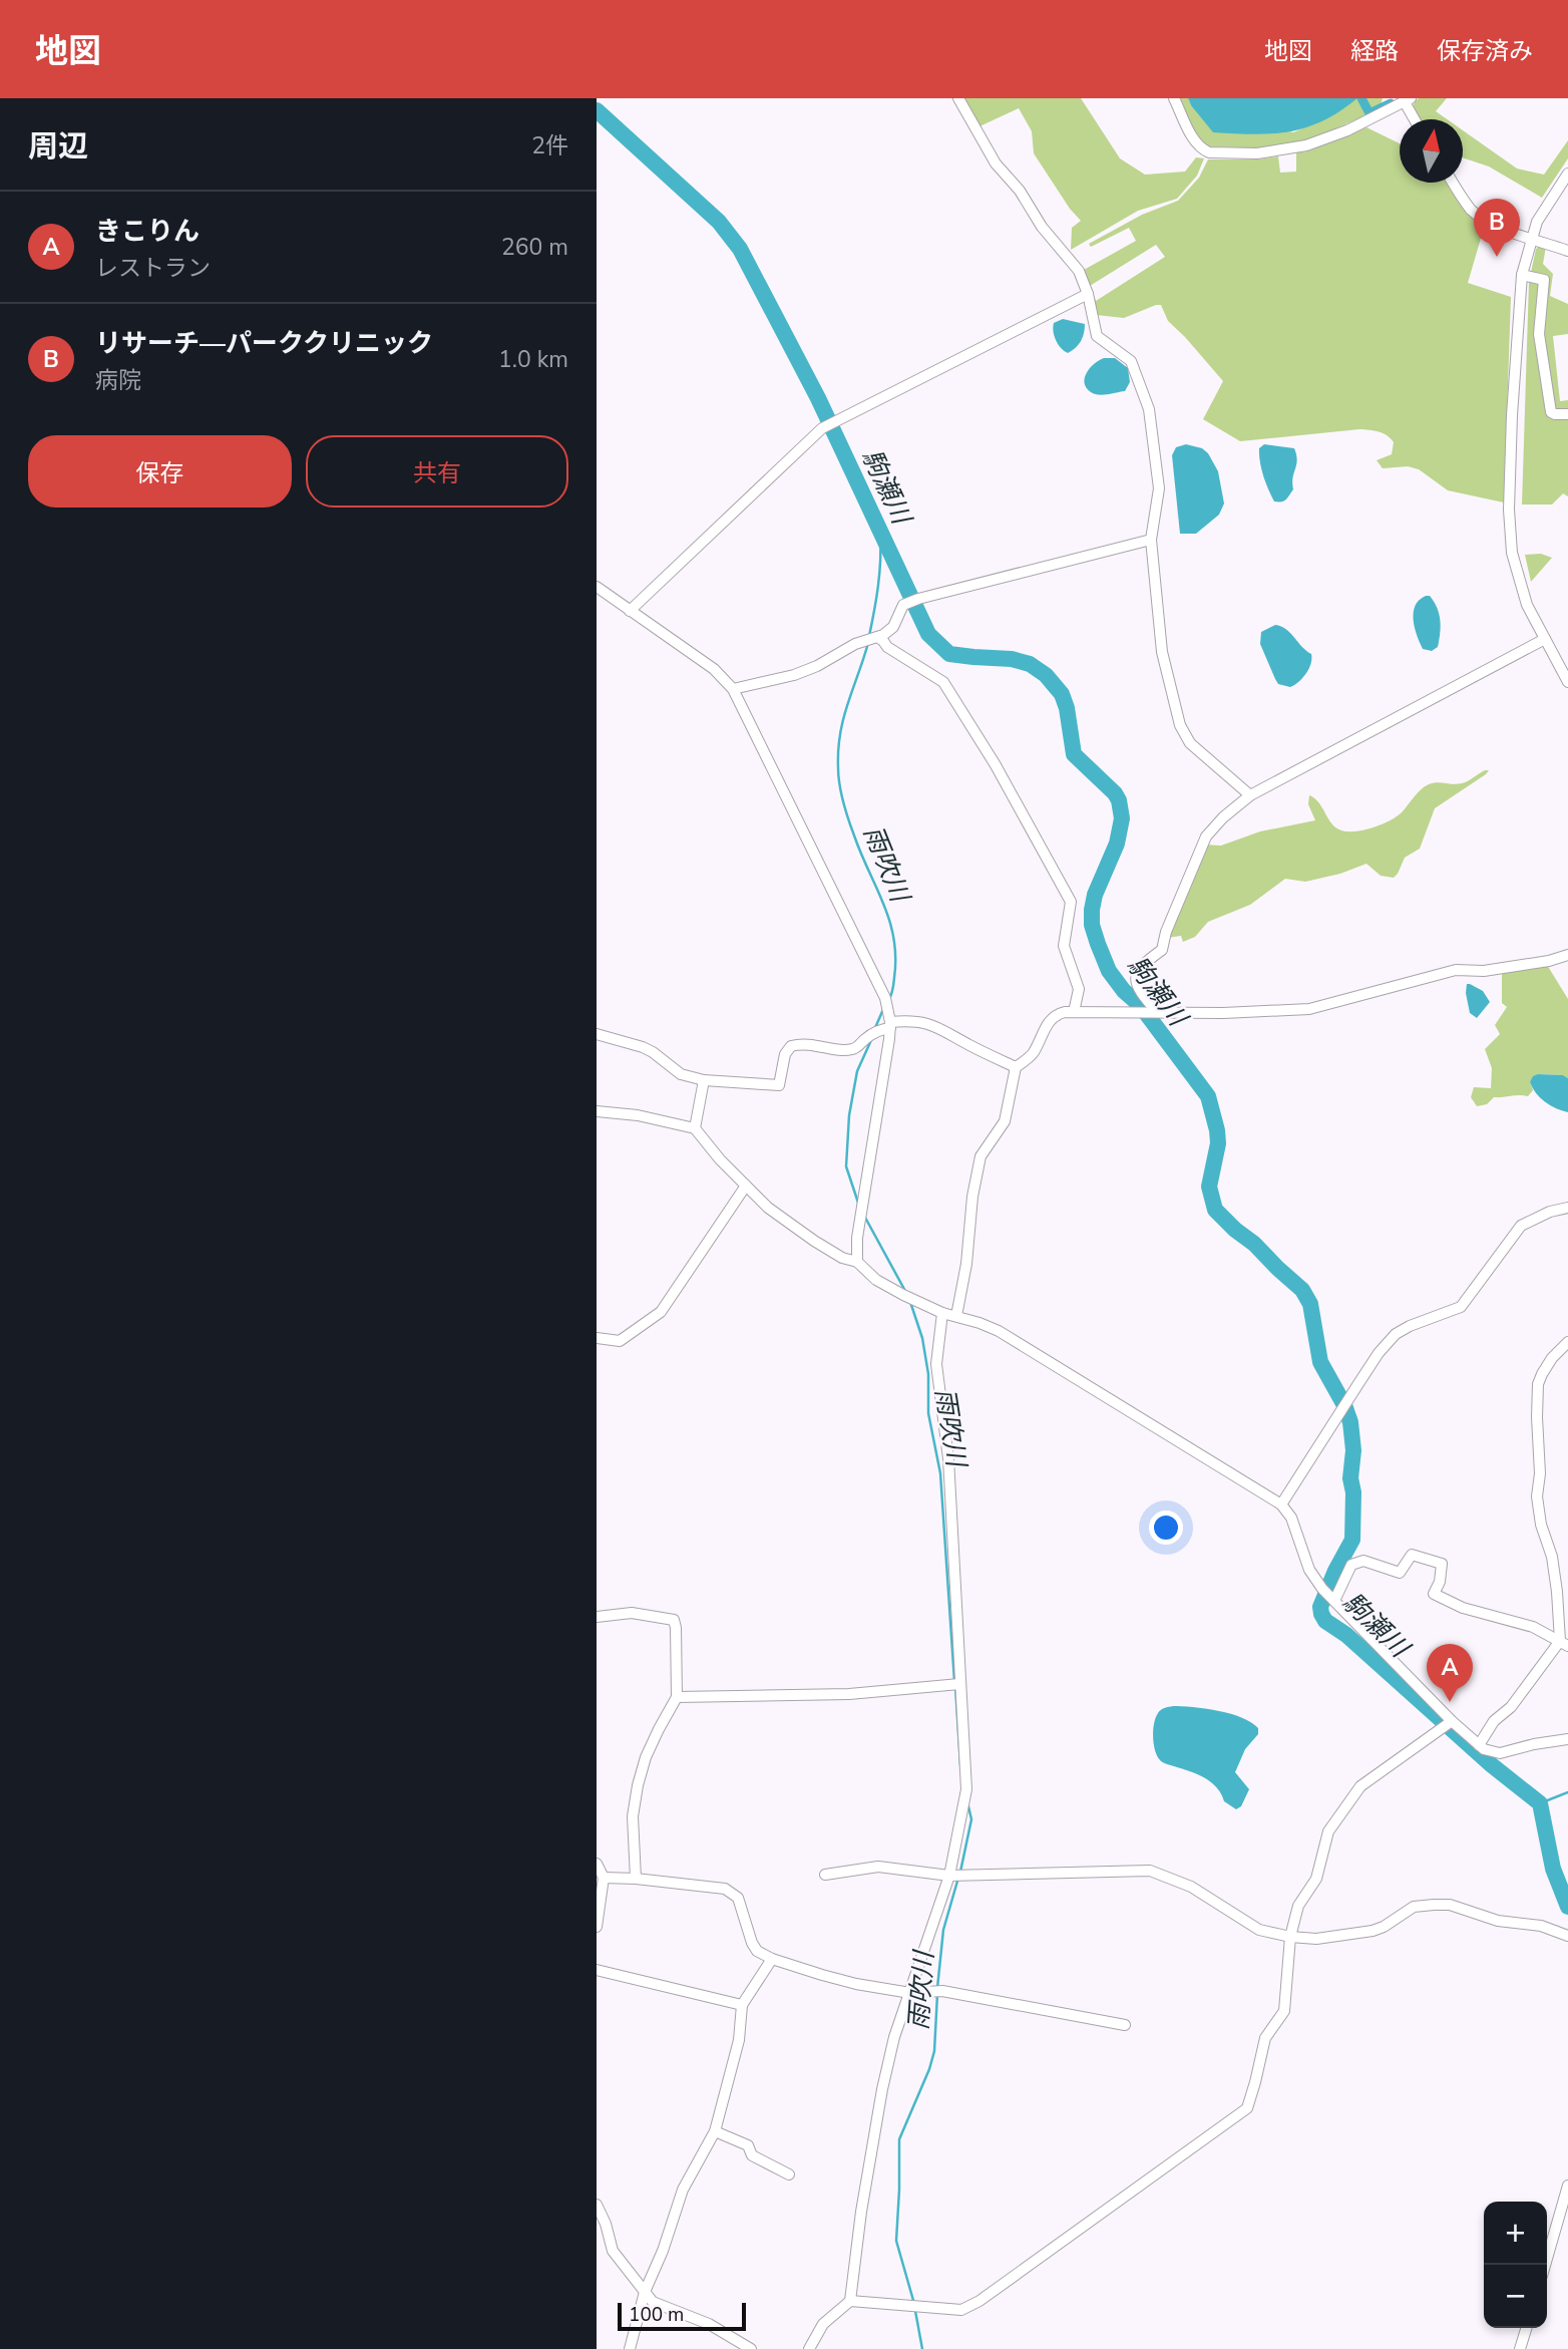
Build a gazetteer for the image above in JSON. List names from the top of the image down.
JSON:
{
  "water": ["駒瀬川", "雨吹川"],
  "scale_bar": "100 m",
  "north": "top",
  "page": {
    "header": "地図",
    "nav": ["地図", "経路", "保存済み"],
    "heading": ["周辺", "2件"],
    "list": [
      {
        "mark": "A",
        "name": "きこりん",
        "note": "レストラン",
        "value": "260 m"
      },
      {
        "mark": "B",
        "name": "リサーチ―パーククリニック",
        "note": "病院",
        "value": "1.0 km"
      }
    ],
    "pins": ["B", "A"],
    "buttons": ["保存", "共有"],
    "map_buttons": ["+", "−"],
    "scale": "100 m"
  }
}
